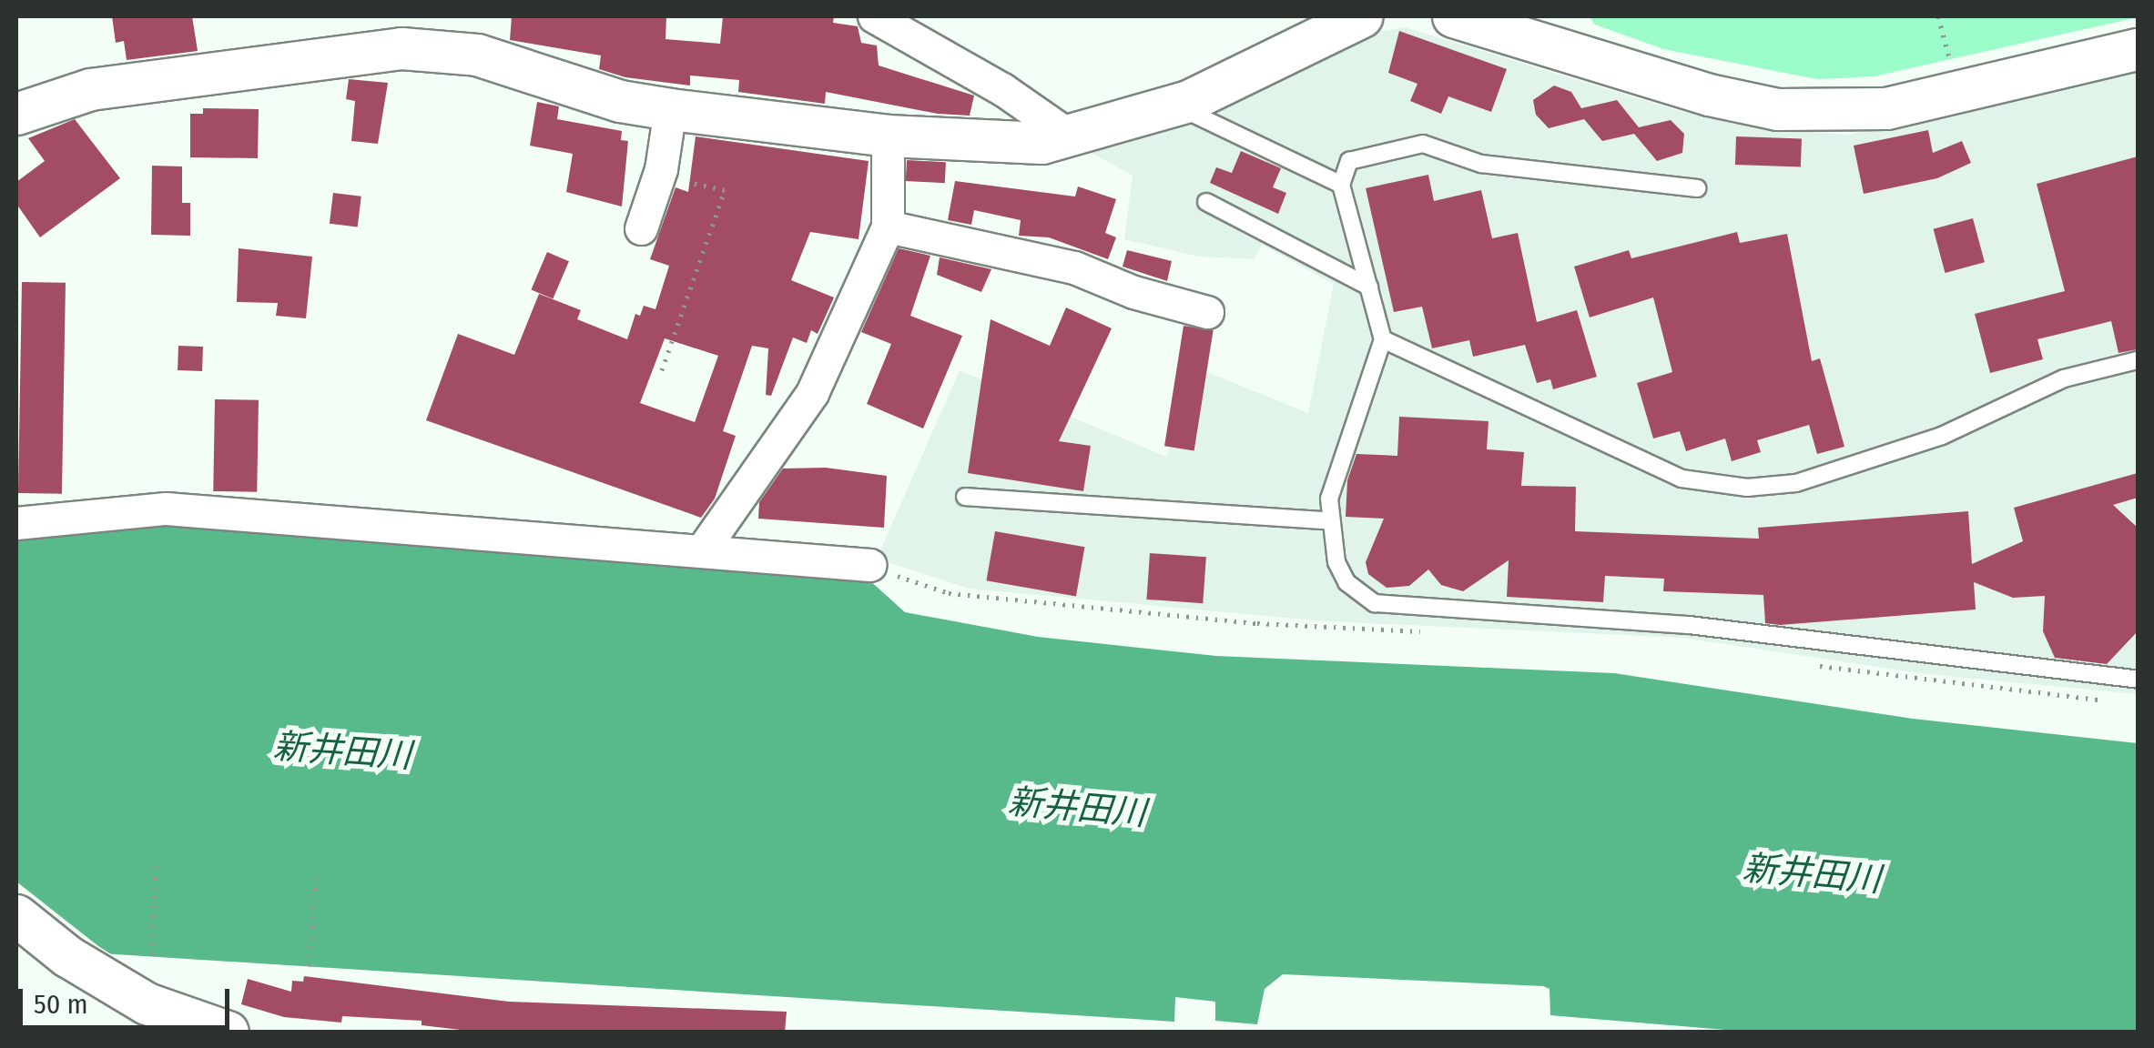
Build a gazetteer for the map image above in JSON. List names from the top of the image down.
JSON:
{
  "water": ["新井田川"],
  "scale_bar": "50 m"
}
